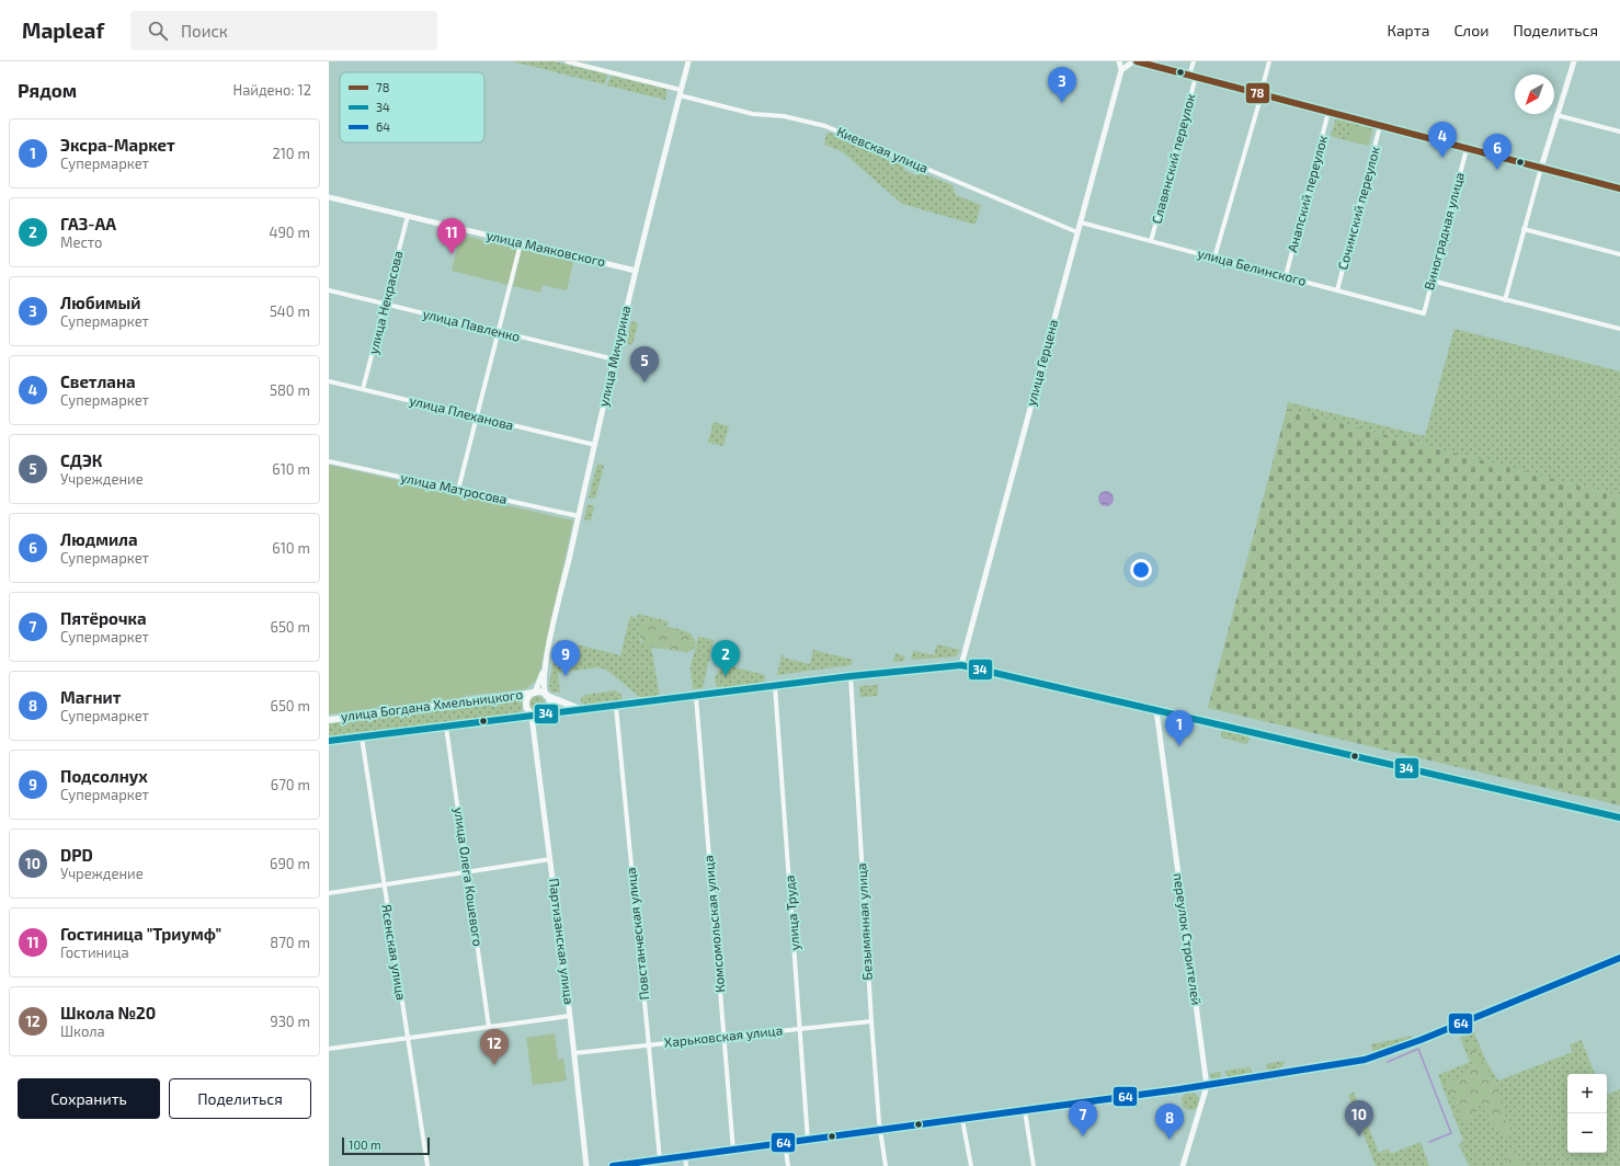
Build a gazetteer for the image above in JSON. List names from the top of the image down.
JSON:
{
  "streets": {
    "main road": ["улица Богдана Хмельницкого"],
    "street": [
      "Киевская улица",
      "Славянский переулок",
      "Анапский переулок",
      "Сочинский переулок",
      "Виноградная улица",
      "улица Маяковского",
      "улица Белинского",
      "улица Некрасова",
      "улица Павленко",
      "улица Мичурина",
      "улица Герцена",
      "улица Плеханова",
      "улица Матросова",
      "улица Олега Кошевого",
      "улица Труда",
      "Безымянная улица",
      "Комсомольская улица",
      "Повстанческая улица",
      "переулок Строителей",
      "Партизанская улица",
      "Ясенская улица",
      "Харьковская улица"
    ]
  },
  "crossings": [
    ["Киевская улица", "улица Мичурина"],
    ["Киевская улица", "улица Герцена"],
    ["Славянский переулок", "улица Белинского"],
    ["Анапский переулок", "улица Белинского"],
    ["Сочинский переулок", "улица Белинского"],
    ["Виноградная улица", "улица Белинского"],
    ["улица Маяковского", "улица Некрасова"],
    ["улица Маяковского", "улица Мичурина"],
    ["улица Белинского", "улица Герцена"],
    ["улица Некрасова", "улица Павленко"],
    ["улица Некрасова", "улица Плеханова"],
    ["улица Павленко", "улица Мичурина"],
    ["улица Мичурина", "улица Плеханова"],
    ["улица Мичурина", "улица Матросова"],
    ["улица Мичурина", "улица Богдана Хмельницкого"],
    ["улица Мичурина", "Партизанская улица"],
    ["улица Герцена", "улица Богдана Хмельницкого"],
    ["улица Богдана Хмельницкого", "улица Олега Кошевого"],
    ["улица Богдана Хмельницкого", "улица Труда"],
    ["улица Богдана Хмельницкого", "Безымянная улица"],
    ["улица Богдана Хмельницкого", "Комсомольская улица"],
    ["улица Богдана Хмельницкого", "Повстанческая улица"],
    ["улица Богдана Хмельницкого", "переулок Строителей"],
    ["улица Богдана Хмельницкого", "Партизанская улица"],
    ["улица Богдана Хмельницкого", "Ясенская улица"],
    ["улица Труда", "Харьковская улица"],
    ["Безымянная улица", "Харьковская улица"],
    ["Комсомольская улица", "Харьковская улица"],
    ["Повстанческая улица", "Харьковская улица"],
    ["Партизанская улица", "Харьковская улица"]
  ],
  "lines": ["transit line 78", "transit line 34", "transit line 64"],
  "legend": ["78", "34", "64"],
  "scale_bar": "100 m",
  "north": "bottom left",
  "page": {
    "header": "Mapleaf",
    "search": "Поиск",
    "nav": ["Карта", "Слои", "Поделиться"],
    "heading": ["Рядом", "Найдено: 12"],
    "pins": [
      "3",
      "4",
      "6",
      "11",
      "5",
      "2",
      "9",
      "1",
      "12",
      "7",
      "10",
      "8"
    ],
    "list": [
      {
        "mark": "1",
        "name": "Эксра-Маркет",
        "note": "Супермаркет",
        "value": "210 m"
      },
      {
        "mark": "2",
        "name": "ГАЗ-АА",
        "note": "Место",
        "value": "490 m"
      },
      {
        "mark": "3",
        "name": "Любимый",
        "note": "Супермаркет",
        "value": "540 m"
      },
      {
        "mark": "4",
        "name": "Светлана",
        "note": "Супермаркет",
        "value": "580 m"
      },
      {
        "mark": "5",
        "name": "СДЭК",
        "note": "Учреждение",
        "value": "610 m"
      },
      {
        "mark": "6",
        "name": "Людмила",
        "note": "Супермаркет",
        "value": "610 m"
      },
      {
        "mark": "7",
        "name": "Пятёрочка",
        "note": "Супермаркет",
        "value": "650 m"
      },
      {
        "mark": "8",
        "name": "Магнит",
        "note": "Супермаркет",
        "value": "650 m"
      },
      {
        "mark": "9",
        "name": "Подсолнух",
        "note": "Супермаркет",
        "value": "670 m"
      },
      {
        "mark": "10",
        "name": "DPD",
        "note": "Учреждение",
        "value": "690 m"
      },
      {
        "mark": "11",
        "name": "Гостиница \"Триумф\"",
        "note": "Гостиница",
        "value": "870 m"
      },
      {
        "mark": "12",
        "name": "Школа №20",
        "note": "Школа",
        "value": "930 m"
      }
    ],
    "buttons": ["Сохранить", "Поделиться"],
    "map_buttons": ["+", "−"],
    "scale": "100 m"
  }
}
